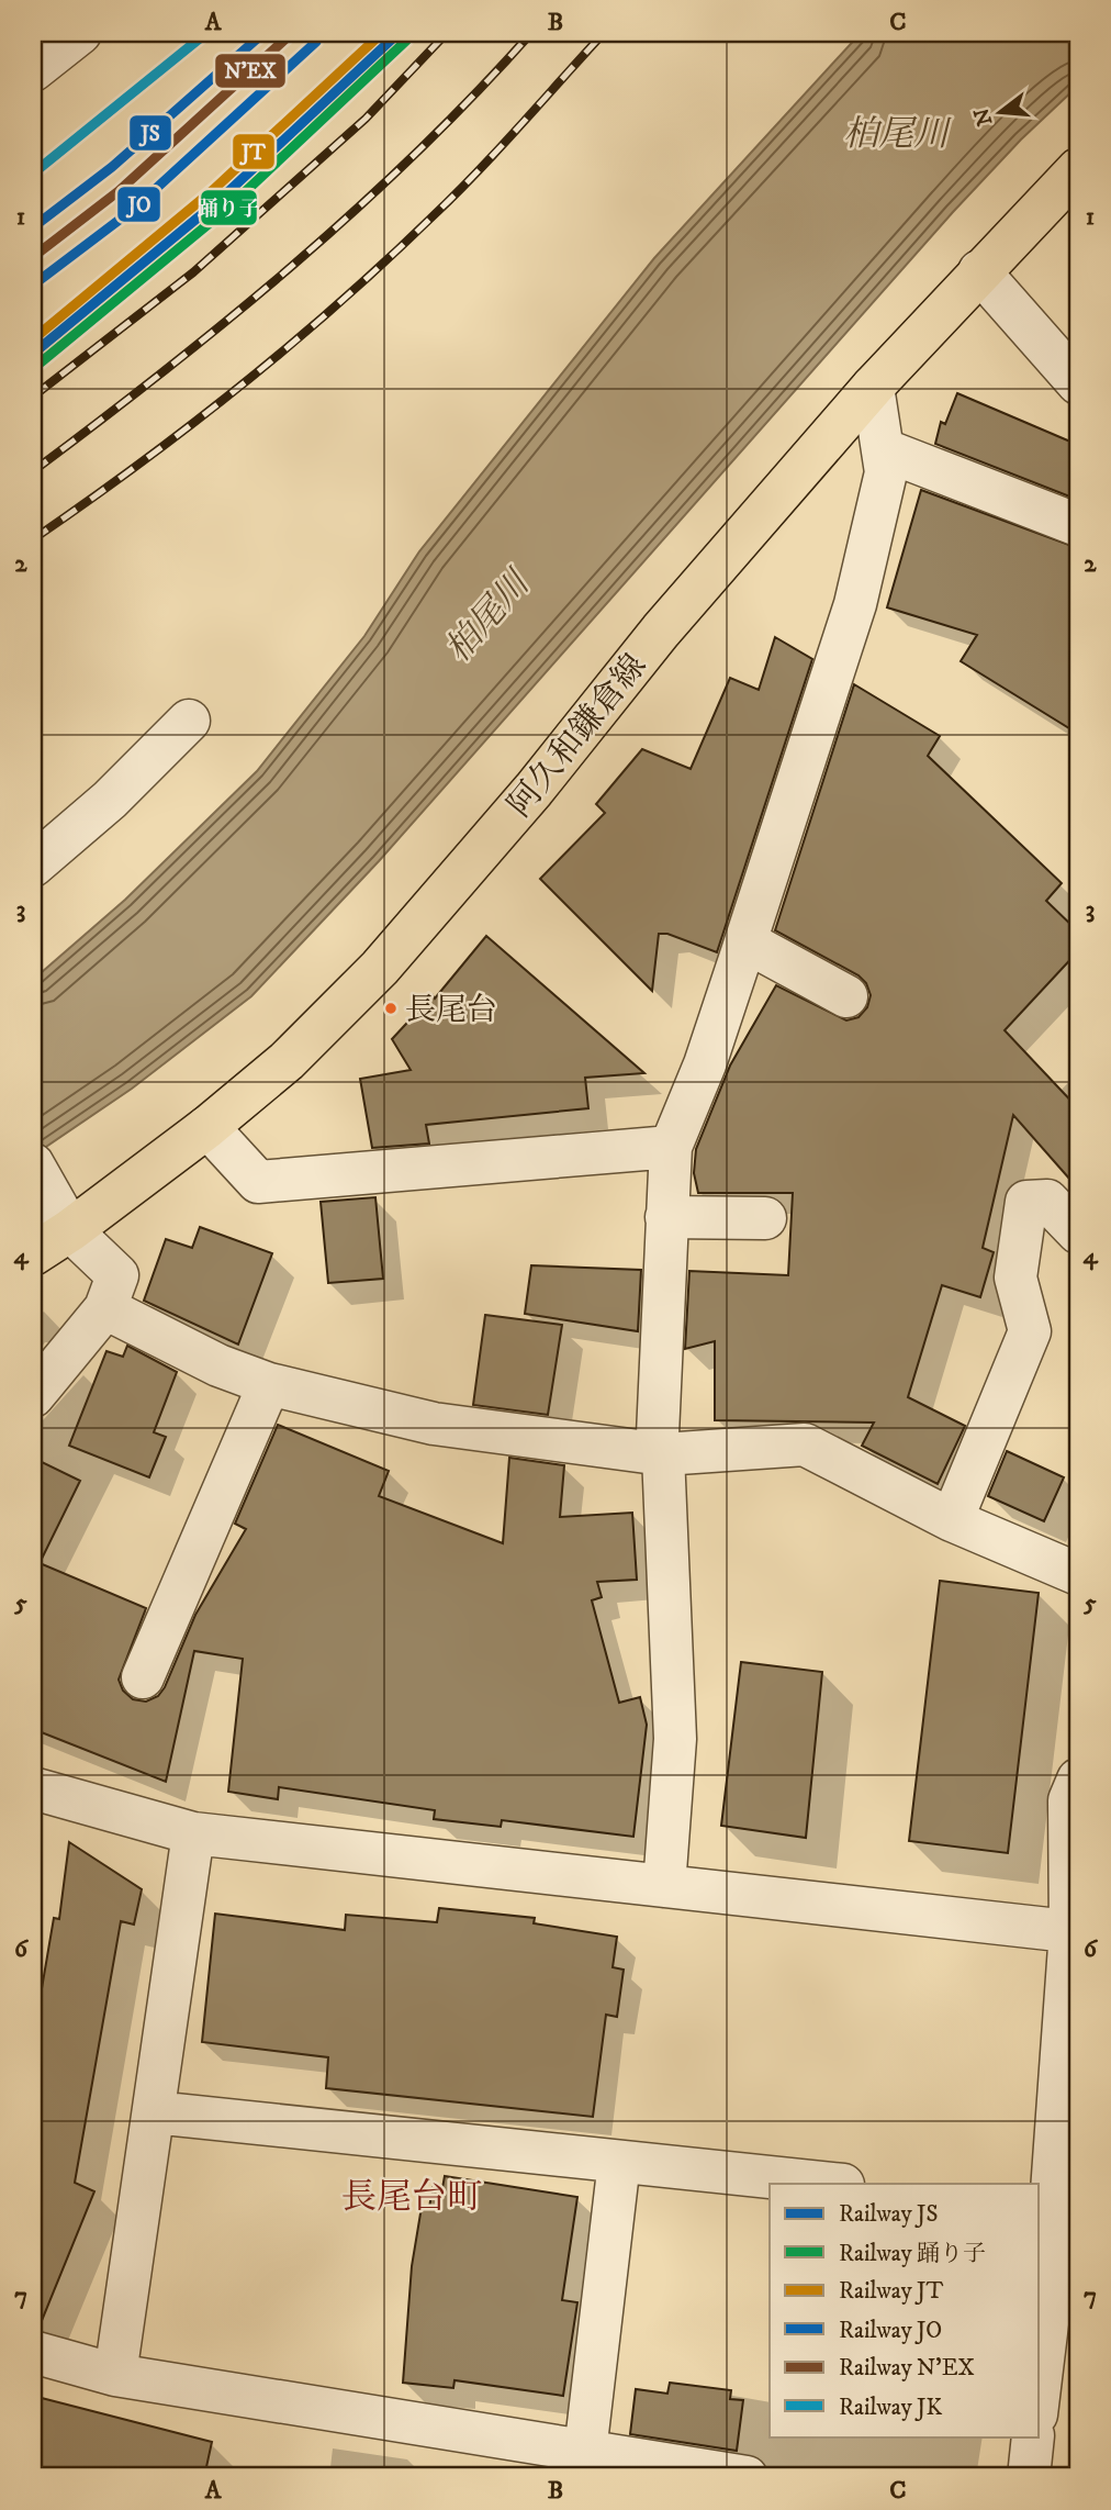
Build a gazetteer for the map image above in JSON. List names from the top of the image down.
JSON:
{
  "streets": {
    "main road": ["阿久和鎌倉線"]
  },
  "districts": ["長尾台町"],
  "water": ["柏尾川"],
  "places": ["長尾台"],
  "lines": [
    "rail line JS",
    "rail line JT",
    "rail line N'EX",
    "rail line JK",
    "rail line 踊り子",
    "rail line JO"
  ],
  "legend": [
    "Railway JS",
    "Railway 踊り子",
    "Railway JT",
    "Railway JO",
    "Railway N'EX",
    "Railway JK"
  ],
  "north": "left",
  "grid": {
    "columns": ["A", "B", "C"],
    "rows": [
      "1",
      "2",
      "3",
      "4",
      "5",
      "6",
      "7"
    ]
  }
}
